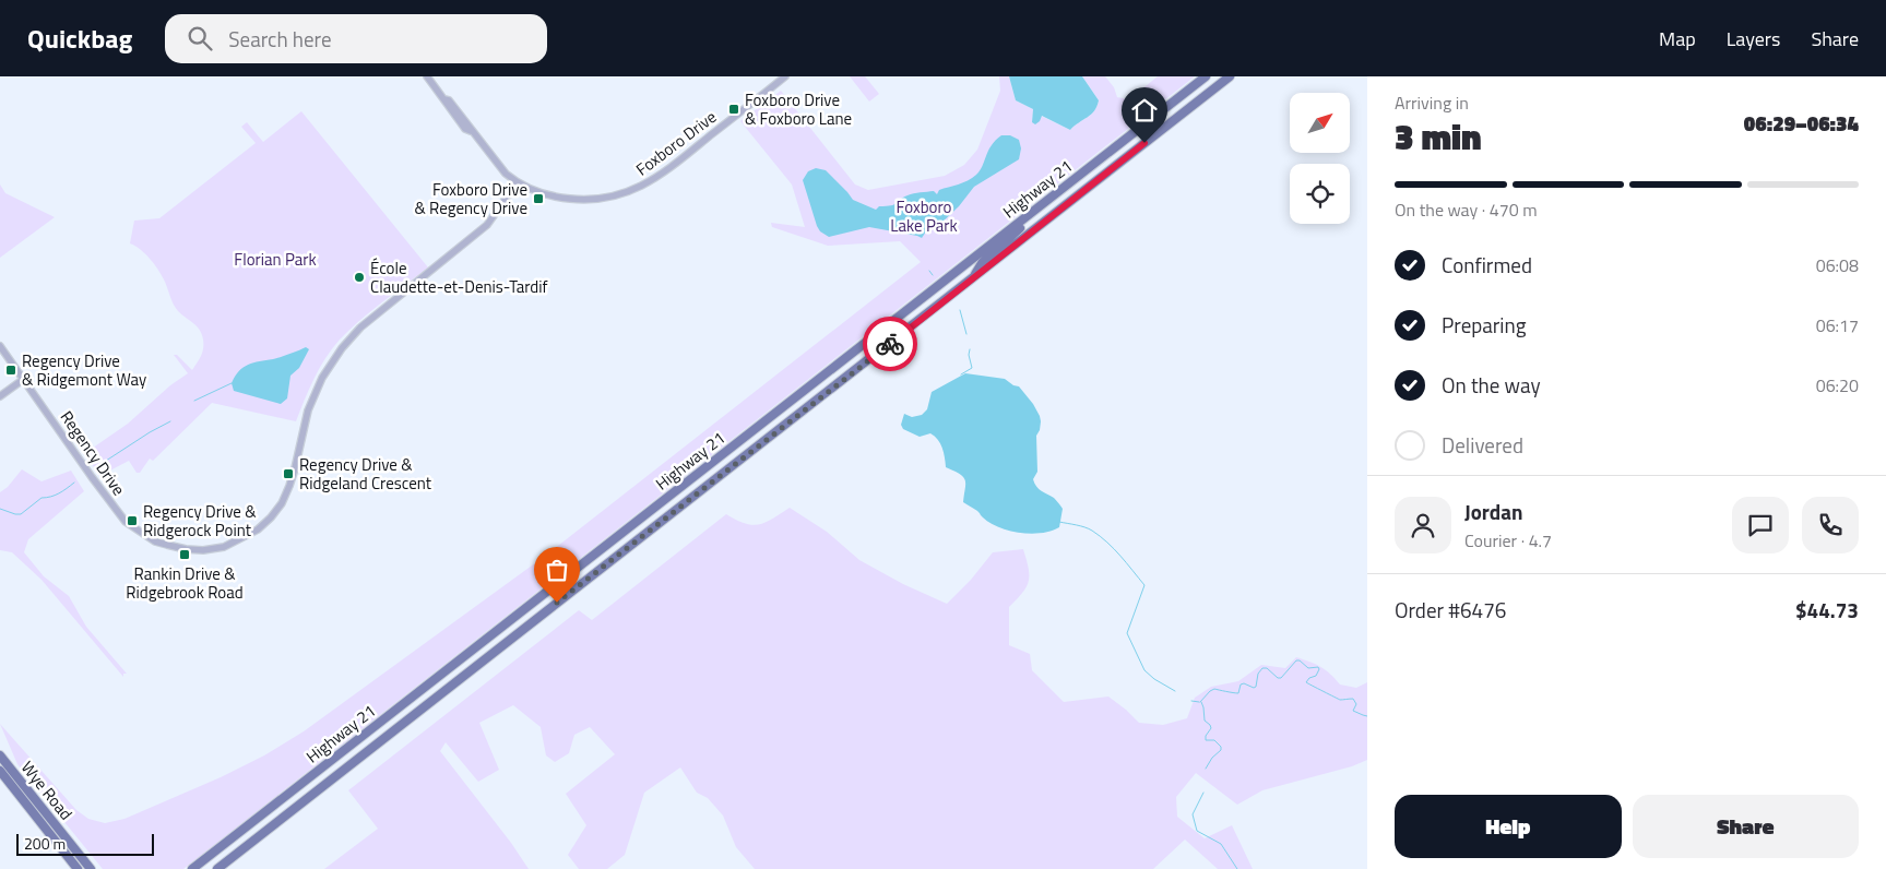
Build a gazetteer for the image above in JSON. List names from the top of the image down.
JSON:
{
  "streets": {
    "main road": ["Highway 21", "Wye Road"],
    "street": ["Foxboro Drive", "Regency Drive"]
  },
  "crossings": [
    ["Foxboro Drive", "Regency Drive"]
  ],
  "parks": ["Foxboro Lake Park", "Florian Park"],
  "places": {
    "transit": [
      "Foxboro Drive & Foxboro Lane",
      "Foxboro Drive & Regency Drive",
      "Regency Drive & Ridgemont Way",
      "Regency Drive & Ridgeland Crescent",
      "Regency Drive & Ridgerock Point",
      "Rankin Drive & Ridgebrook Road"
    ],
    "other": ["École Claudette-et-Denis-Tardif"]
  },
  "scale_bar": "200 m",
  "north": "top right",
  "page": {
    "header": "Quickbag",
    "search": "Search here",
    "nav": ["Map", "Layers", "Share"],
    "heading": ["3 min", "Arriving in", "06:29–06:34"],
    "panel": [
      "Jordan",
      "Courier · 4.7",
      "Order #6476",
      "$44.73"
    ],
    "bar": "On the way · 470 m",
    "list": [
      ["Confirmed", "06:08"],
      ["Preparing", "06:17"],
      ["On the way", "06:20"],
      "Delivered"
    ],
    "buttons": ["Help", "Share"],
    "scale": "200 m"
  }
}
